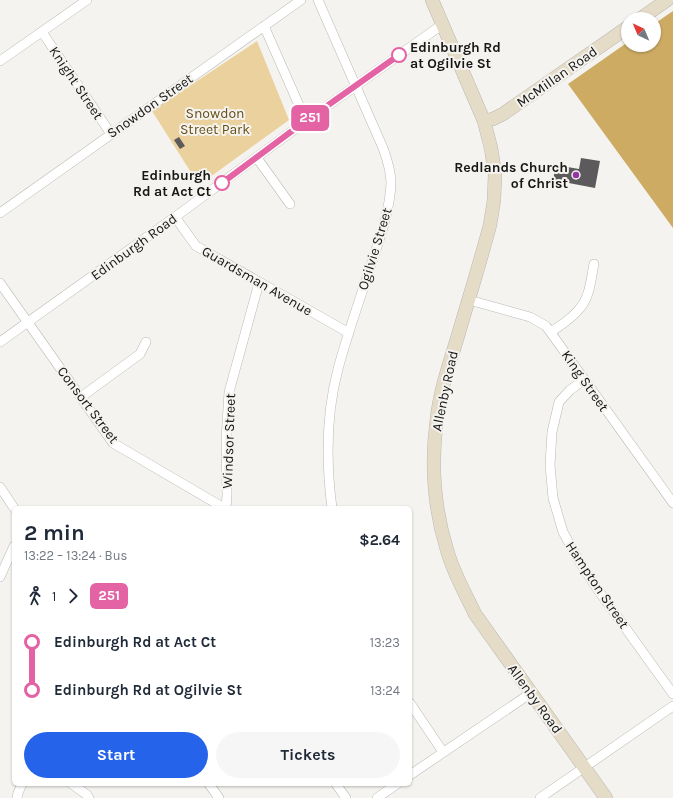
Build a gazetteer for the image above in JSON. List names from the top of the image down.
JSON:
{
  "streets": {
    "main road": ["McMillan Road", "Allenby Road"],
    "street": [
      "Knight Street",
      "Snowdon Street",
      "Edinburgh Road",
      "Ogilvie Street",
      "Guardsman Avenue",
      "King Street",
      "Consort Street",
      "Windsor Street",
      "Hampton Street"
    ]
  },
  "crossings": [
    ["McMillan Road", "Allenby Road"],
    ["Knight Street", "Snowdon Street"],
    ["Edinburgh Road", "Ogilvie Street"],
    ["Edinburgh Road", "Guardsman Avenue"],
    ["Edinburgh Road", "Allenby Road"],
    ["Edinburgh Road", "Consort Street"],
    ["Ogilvie Street", "Guardsman Avenue"],
    ["Guardsman Avenue", "Windsor Street"],
    ["King Street", "Allenby Road"],
    ["King Street", "Hampton Street"]
  ],
  "parks": ["Snowdon Street Park"],
  "places": ["Edinburgh Rd at Ogilvie St", "Redlands Church of Christ", "Edinburgh Rd at Act Ct"],
  "lines": ["bus line 251"],
  "north": "top left",
  "page": {
    "on_map": "251",
    "heading": ["2 min", "13:22 – 13:24 · Bus", "$2.64"],
    "legs": ["1", "251"],
    "list": [
      {
        "name": "Edinburgh Rd at Act Ct",
        "value": "13:23"
      },
      {
        "name": "Edinburgh Rd at Ogilvie St",
        "value": "13:24"
      }
    ],
    "buttons": ["Start", "Tickets"]
  }
}
